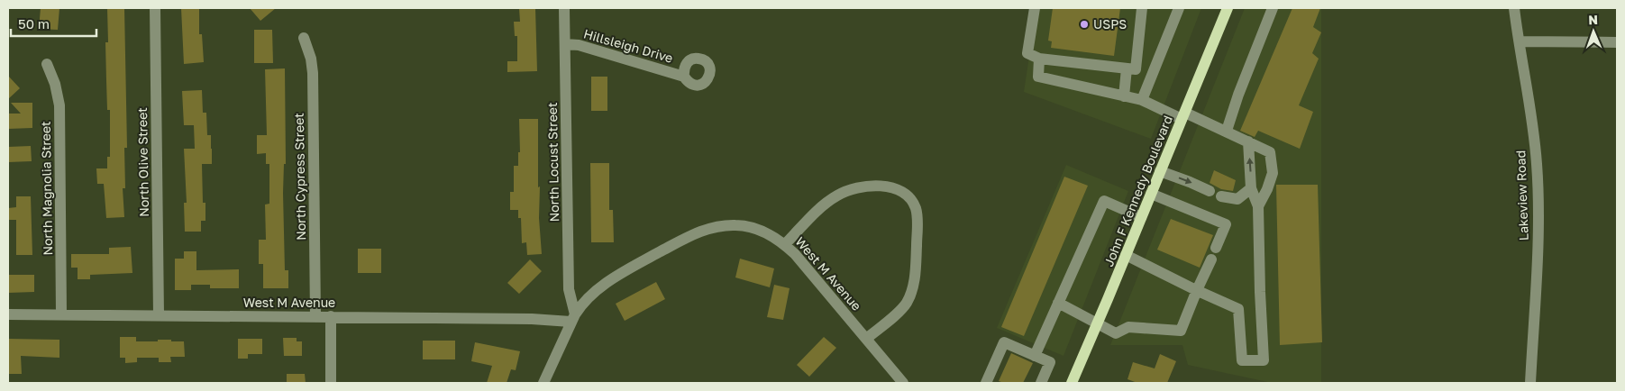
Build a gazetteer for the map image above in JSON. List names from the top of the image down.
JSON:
{
  "streets": {
    "main road": ["John F Kennedy Boulevard"],
    "street": [
      "Hillsleigh Drive",
      "North Olive Street",
      "North Locust Street",
      "North Cypress Street",
      "North Magnolia Street",
      "Lakeview Road",
      "West M Avenue"
    ]
  },
  "crossings": [
    ["Hillsleigh Drive", "North Locust Street"],
    ["North Olive Street", "West M Avenue"],
    ["North Locust Street", "West M Avenue"],
    ["North Cypress Street", "West M Avenue"],
    ["North Magnolia Street", "West M Avenue"]
  ],
  "places": ["USPS"],
  "scale_bar": "50 m",
  "north": "top"
}
